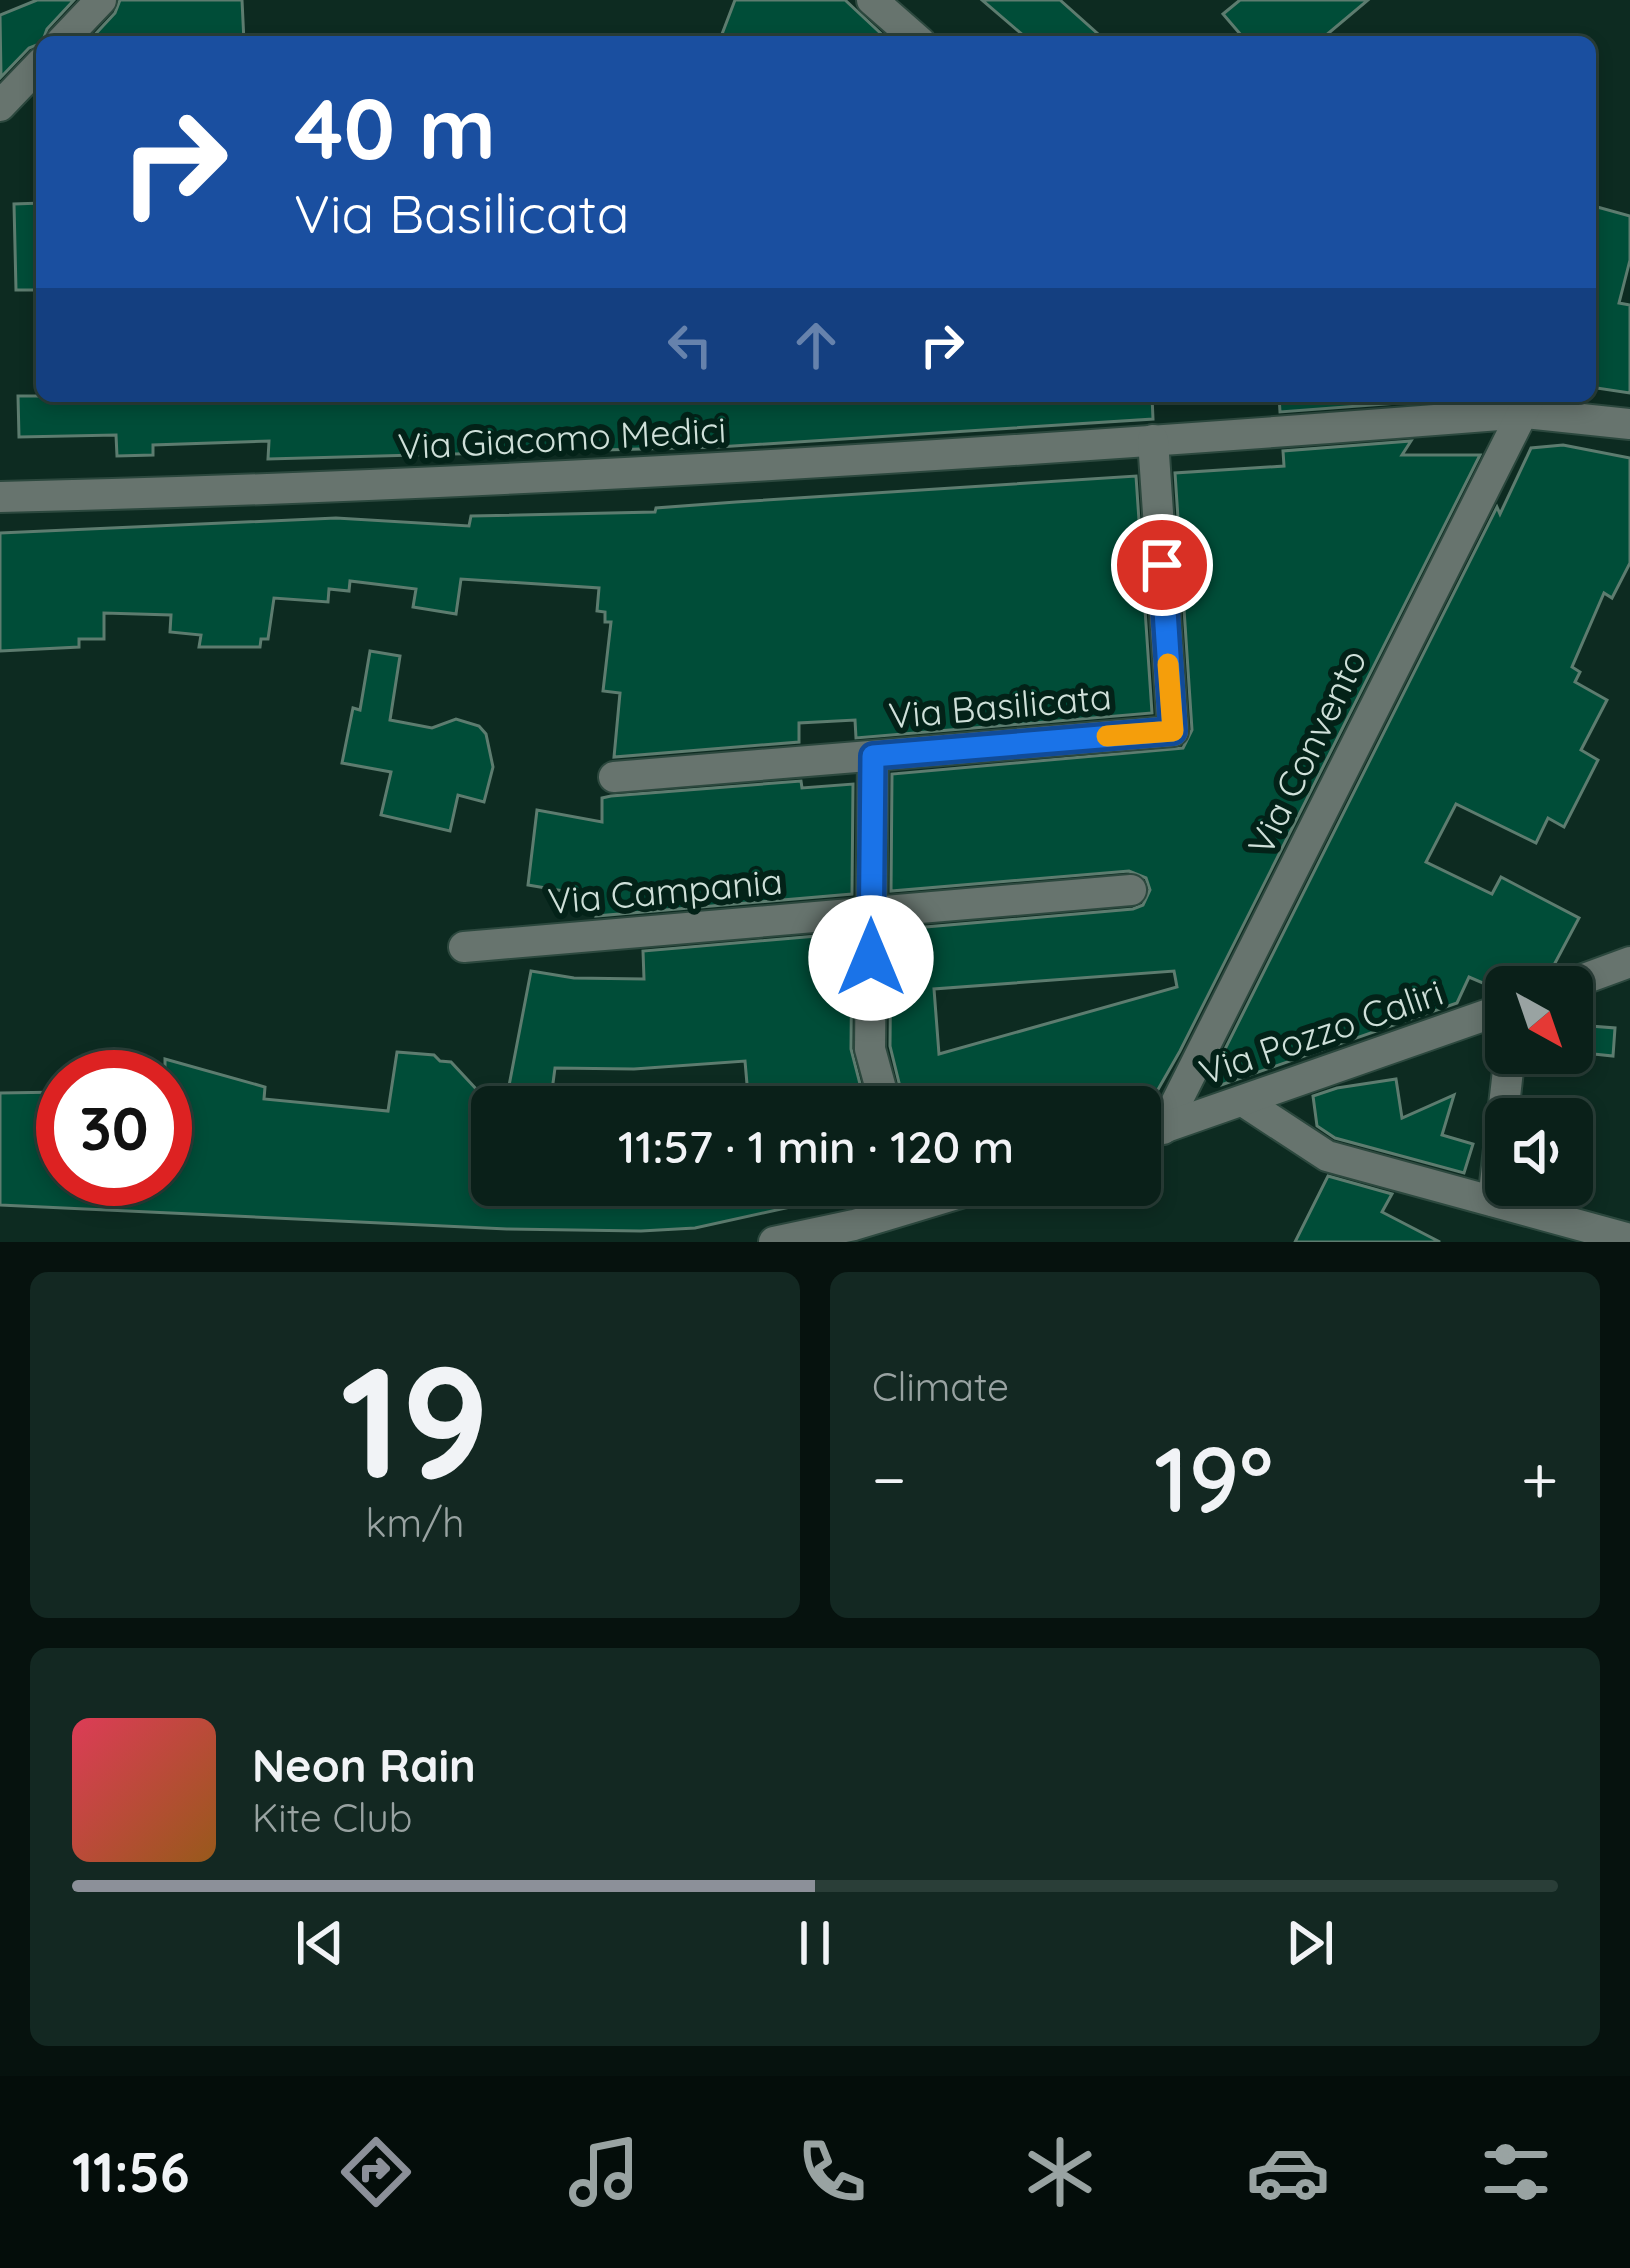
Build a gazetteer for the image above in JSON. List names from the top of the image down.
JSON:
{
  "streets": {
    "street": [
      "Via Giacomo Medici",
      "Via Basilicata",
      "Via Convento",
      "Via Campania",
      "Via Pozzo Caliri"
    ]
  },
  "crossings": [
    ["Via Giacomo Medici", "Via Basilicata"],
    ["Via Giacomo Medici", "Via Convento"]
  ],
  "north": "bottom right",
  "page": {
    "turn": ["40 m", "Via Basilicata"],
    "limit": "30",
    "trip": "11:57 · 1 min · 120 m",
    "tile": [
      ["19", "km/h"],
      "Climate"
    ],
    "heat": ["−", "19°", "+"],
    "song": ["Neon Rain", "Kite Club"],
    "tabs": "11:56"
  }
}
